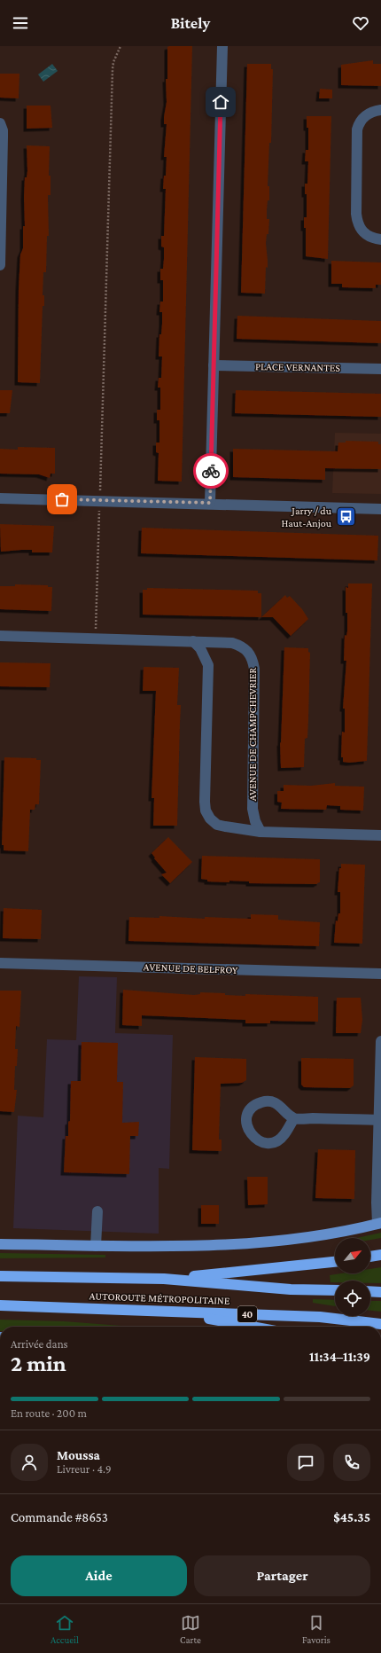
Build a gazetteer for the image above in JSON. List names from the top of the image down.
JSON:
{
  "streets": {
    "highway": ["AUTOROUTE MÉTROPOLITAINE", "40"],
    "street": ["PLACE VERNANTES", "AVENUE DE CHAMPCHEVRIER", "AVENUE DE BELFROY"]
  },
  "places": {
    "bus stop": ["Jarry / du Haut-Anjou"]
  },
  "north": "top right",
  "page": {
    "header": "Bitely",
    "heading": ["2 min", "Arrivée dans", "11:34–11:39"],
    "panel": [
      "Moussa",
      "Livreur · 4.9",
      "Commande #8653",
      "$45.35"
    ],
    "bar": "En route · 200 m",
    "buttons": ["Aide", "Partager"],
    "tabs": ["Accueil", "Carte", "Favoris"]
  }
}
